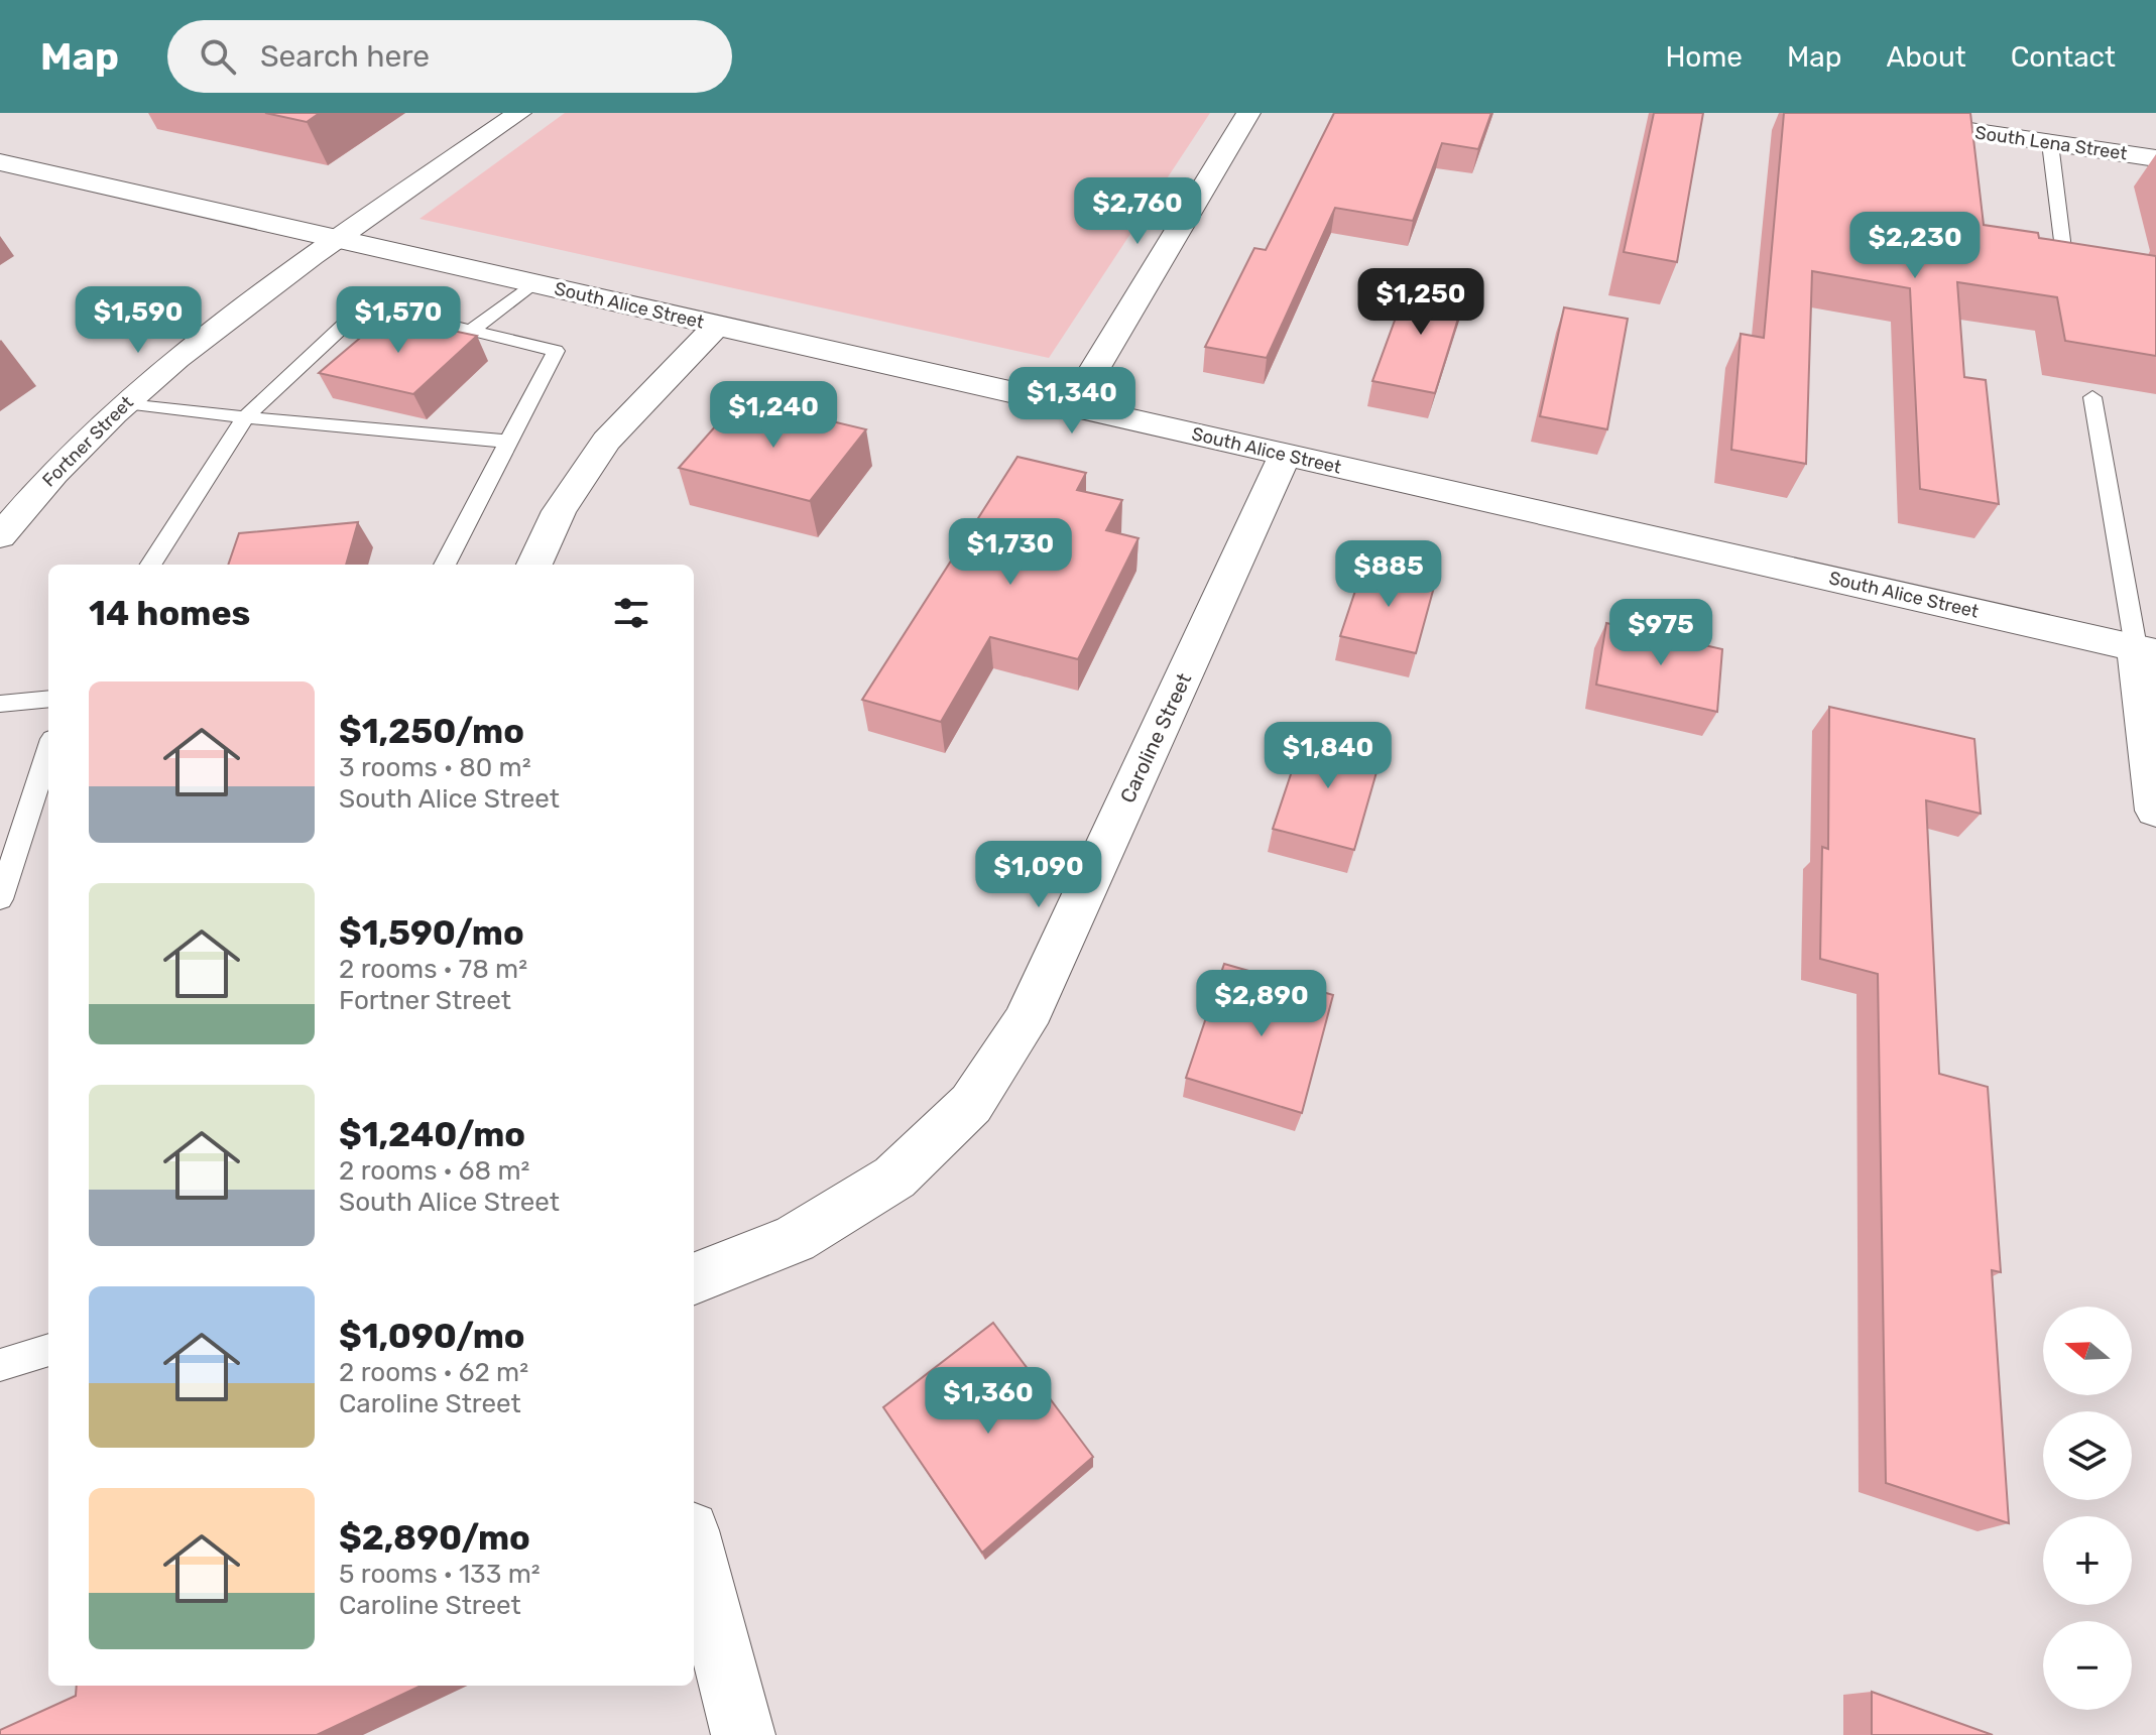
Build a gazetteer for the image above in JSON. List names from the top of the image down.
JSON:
{
  "streets": {
    "street": [
      "South Lena Street",
      "South Alice Street",
      "Fortner Street",
      "Caroline Street"
    ]
  },
  "crossings": [
    ["South Alice Street", "Fortner Street"],
    ["South Alice Street", "Caroline Street"]
  ],
  "north": "left",
  "page": {
    "header": "Map",
    "search": "Search here",
    "nav": [
      "Home",
      "Map",
      "About",
      "Contact"
    ],
    "price": [
      "$2,760",
      "$2,230",
      "$1,250",
      "$1,590",
      "$1,570",
      "$1,340",
      "$1,240",
      "$1,730",
      "$885",
      "$975",
      "$1,840",
      "$1,090",
      "$2,890",
      "$1,360"
    ],
    "heading": "14 homes",
    "list": [
      {
        "name": "$1,250/mo",
        "note": "3 rooms · 80 m² · South Alice Street"
      },
      {
        "name": "$1,590/mo",
        "note": "2 rooms · 78 m² · Fortner Street"
      },
      {
        "name": "$1,240/mo",
        "note": "2 rooms · 68 m² · South Alice Street"
      },
      {
        "name": "$1,090/mo",
        "note": "2 rooms · 62 m² · Caroline Street"
      },
      {
        "name": "$2,890/mo",
        "note": "5 rooms · 133 m² · Caroline Street"
      }
    ],
    "map_buttons": ["+", "−"]
  }
}
